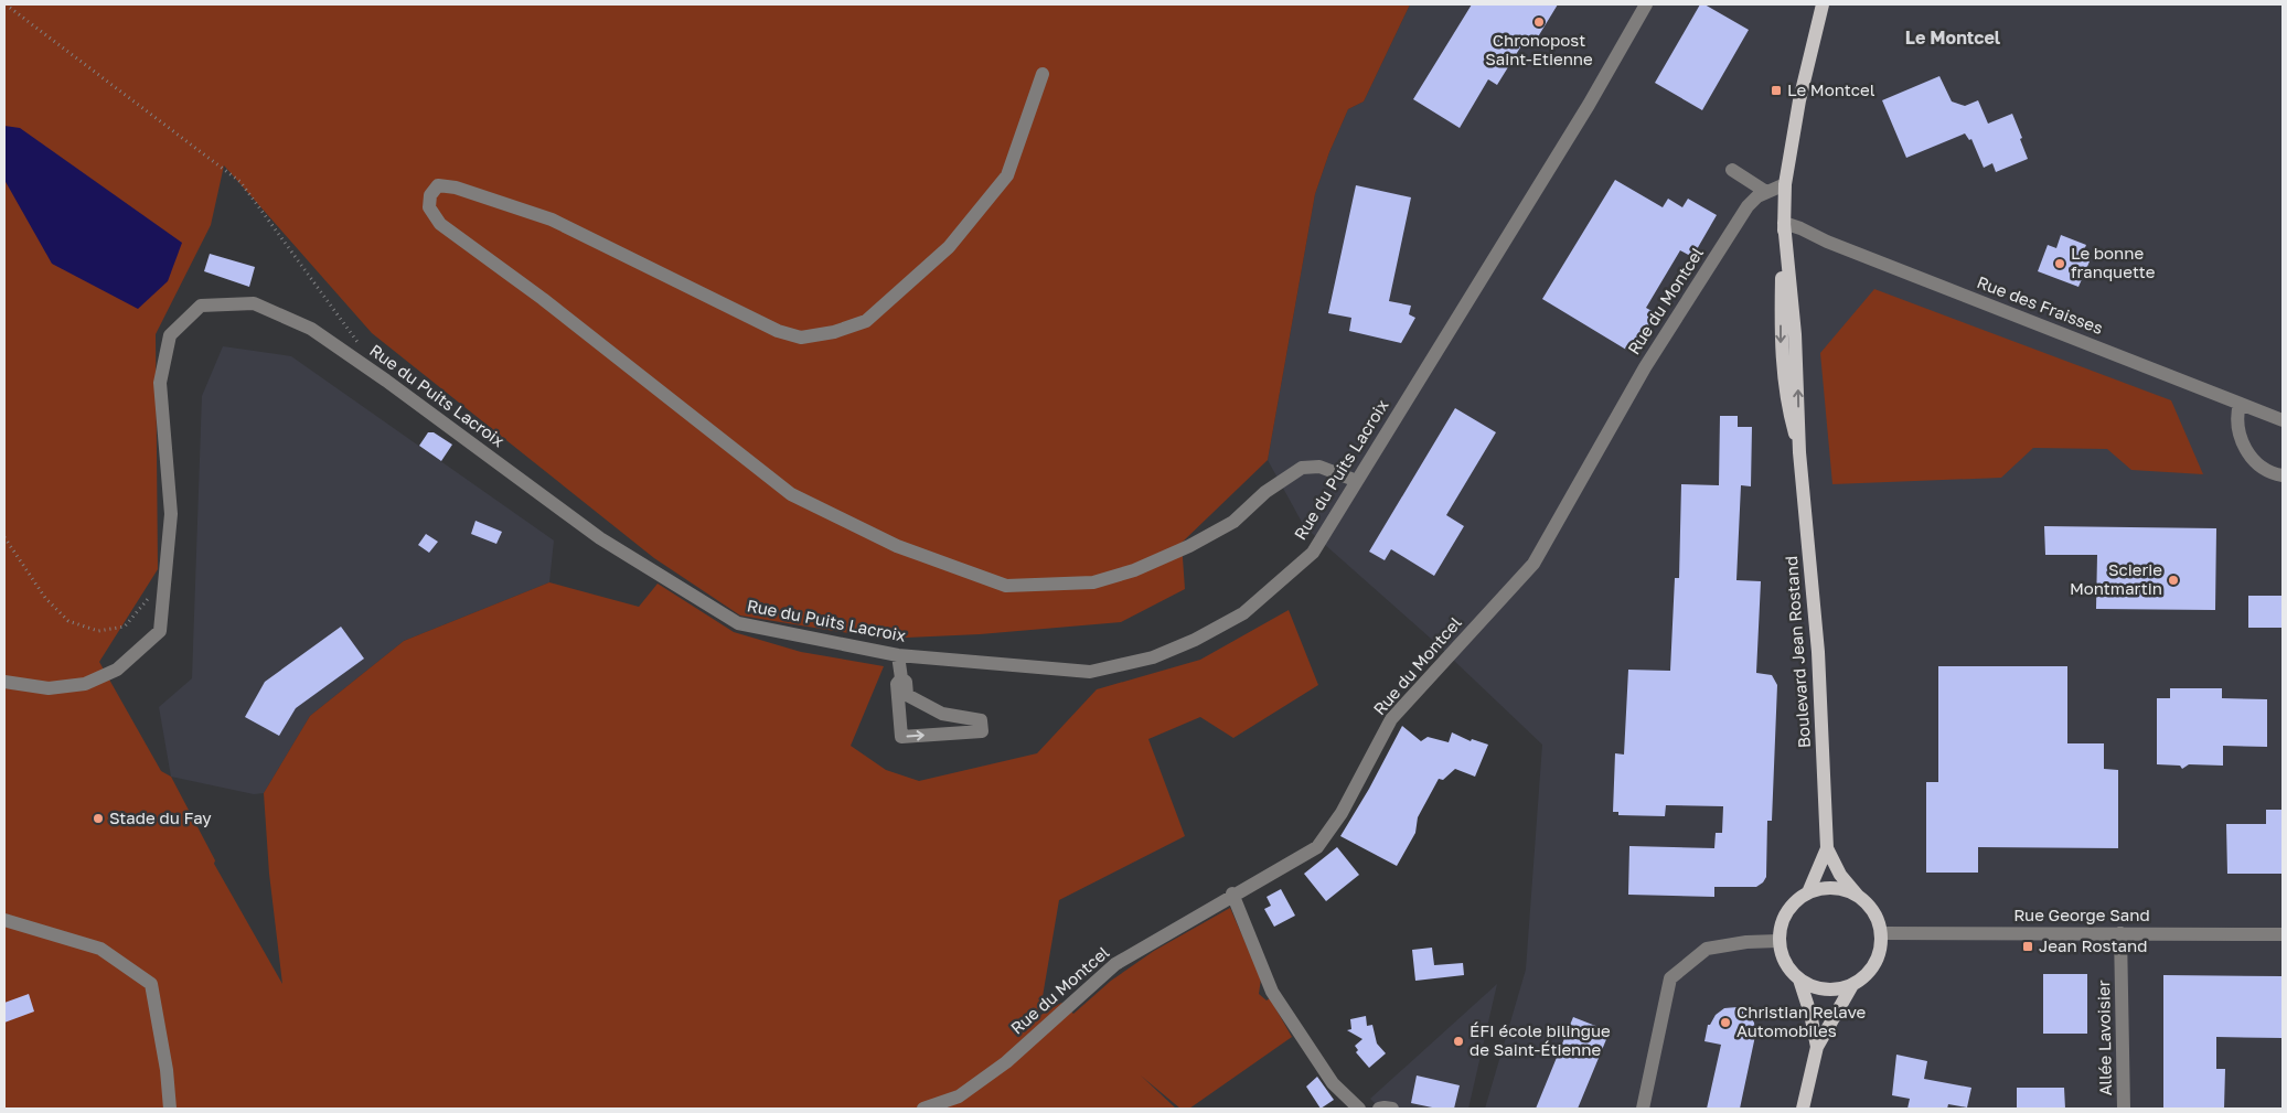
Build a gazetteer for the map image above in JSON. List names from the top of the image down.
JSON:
{
  "streets": {
    "main road": ["Boulevard Jean Rostand"],
    "street": [
      "Rue du Montcel",
      "Rue des Fraisses",
      "Rue du Puits Lacroix",
      "Rue George Sand",
      "Allée Lavoisier"
    ]
  },
  "crossings": [
    ["Rue du Montcel", "Boulevard Jean Rostand"],
    ["Rue des Fraisses", "Boulevard Jean Rostand"],
    ["Rue George Sand", "Allée Lavoisier"]
  ],
  "districts": ["Le Montcel"],
  "places": {
    "other": [
      "Chronopost Saint-Etienne",
      "Le bonne franquette",
      "Scierie Montmartin",
      "Stade du Fay",
      "Christian Relave Automobiles",
      "ÉFI école bilingue de Saint-Étienne"
    ],
    "transit": ["Le Montcel", "Jean Rostand"]
  }
}
